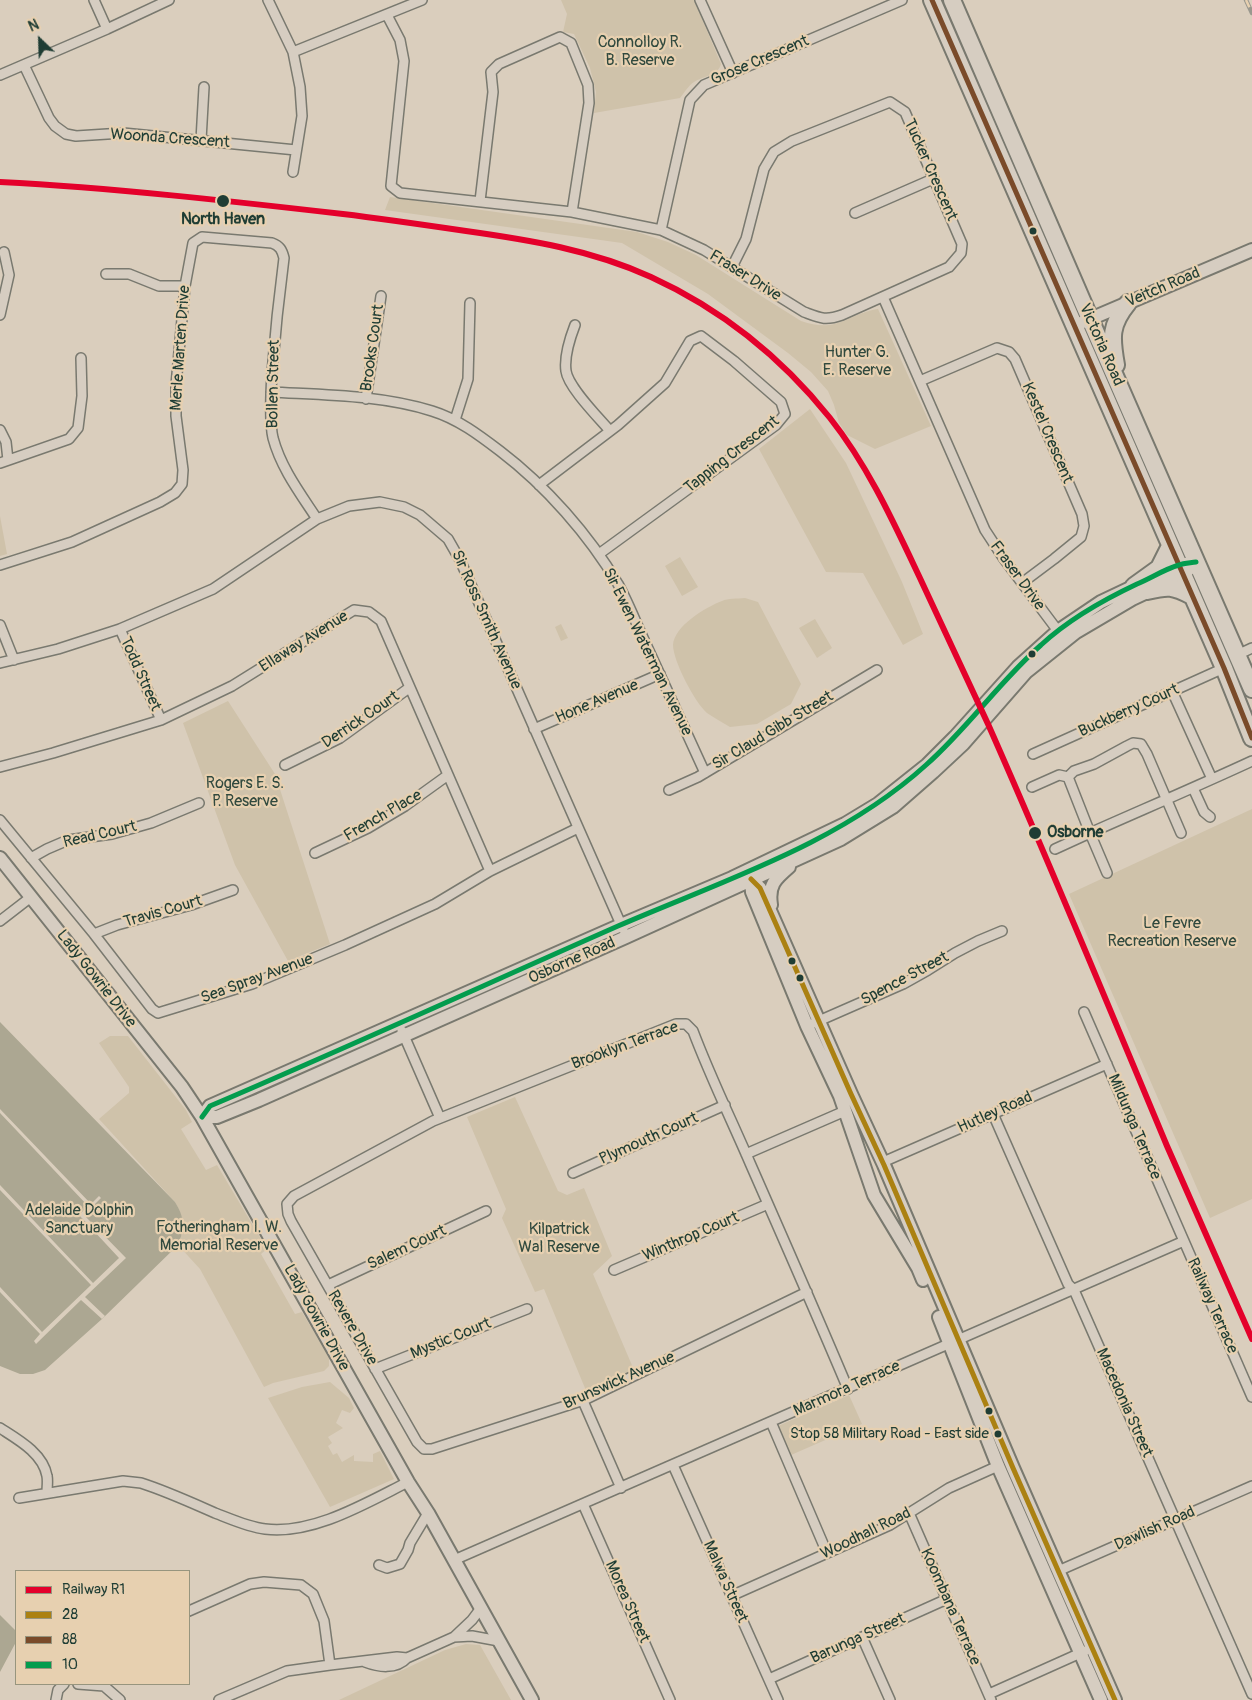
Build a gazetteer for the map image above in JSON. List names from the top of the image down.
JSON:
{
  "streets": {
    "highway": ["Victoria Road"],
    "street": [
      "Grose Crescent",
      "Woonda Crescent",
      "Tucker Crescent",
      "Fraser Drive",
      "Veitch Road",
      "Merle Marten Drive",
      "Brooks Court",
      "Bollen Street",
      "Kestel Crescent",
      "Tapping Crescent",
      "Sir Ross Smith Avenue",
      "Ellaway Avenue",
      "Sir Ewen Waterman Avenue",
      "Todd Street",
      "Hone Avenue",
      "Buckberry Court",
      "Derrick Court",
      "Sir Claud Gibb Street",
      "French Place",
      "Read Court",
      "Travis Court",
      "Osborne Road",
      "Lady Gowrie Drive",
      "Sea Spray Avenue",
      "Spence Street",
      "Brooklyn Terrace",
      "Hutley Road",
      "Mildunga Terrace",
      "Plymouth Court",
      "Winthrop Court",
      "Salem Court",
      "Railway Terrace",
      "Revere Drive",
      "Mystic Court",
      "Brunswick Avenue",
      "Marmora Terrace",
      "Macedonia Street",
      "Dawlish Road",
      "Woodhall Road",
      "Malwa Street",
      "Morea Street",
      "Koombana Terrace",
      "Barunga Street"
    ]
  },
  "crossings": [
    ["Grose Crescent", "Fraser Drive"],
    ["Tucker Crescent", "Fraser Drive"],
    ["Fraser Drive", "Kestel Crescent"],
    ["Fraser Drive", "Osborne Road"],
    ["Veitch Road", "Victoria Road"],
    ["Victoria Road", "Buckberry Court"],
    ["Victoria Road", "Osborne Road"],
    ["Merle Marten Drive", "Bollen Street"],
    ["Brooks Court", "Sir Ewen Waterman Avenue"],
    ["Bollen Street", "Sir Ross Smith Avenue"],
    ["Bollen Street", "Sir Ewen Waterman Avenue"],
    ["Tapping Crescent", "Sir Ewen Waterman Avenue"],
    ["Sir Ross Smith Avenue", "Todd Street"],
    ["Sir Ross Smith Avenue", "Hone Avenue"],
    ["Sir Ross Smith Avenue", "Osborne Road"],
    ["Sir Ross Smith Avenue", "Sea Spray Avenue"],
    ["Ellaway Avenue", "Todd Street"],
    ["Ellaway Avenue", "Derrick Court"],
    ["Ellaway Avenue", "French Place"],
    ["Ellaway Avenue", "Sea Spray Avenue"],
    ["Sir Ewen Waterman Avenue", "Hone Avenue"],
    ["Sir Ewen Waterman Avenue", "Sir Claud Gibb Street"],
    ["Read Court", "Sea Spray Avenue"],
    ["Travis Court", "Sea Spray Avenue"],
    ["Osborne Road", "Lady Gowrie Drive"],
    ["Lady Gowrie Drive", "Marmora Terrace"],
    ["Brooklyn Terrace", "Plymouth Court"],
    ["Brooklyn Terrace", "Winthrop Court"],
    ["Brooklyn Terrace", "Revere Drive"],
    ["Brooklyn Terrace", "Brunswick Avenue"],
    ["Brooklyn Terrace", "Marmora Terrace"],
    ["Hutley Road", "Mildunga Terrace"],
    ["Hutley Road", "Macedonia Street"],
    ["Mildunga Terrace", "Railway Terrace"],
    ["Mildunga Terrace", "Marmora Terrace"],
    ["Salem Court", "Revere Drive"],
    ["Railway Terrace", "Marmora Terrace"],
    ["Revere Drive", "Mystic Court"],
    ["Revere Drive", "Brunswick Avenue"],
    ["Marmora Terrace", "Macedonia Street"],
    ["Marmora Terrace", "Malwa Street"],
    ["Marmora Terrace", "Morea Street"],
    ["Macedonia Street", "Dawlish Road"],
    ["Woodhall Road", "Malwa Street"],
    ["Woodhall Road", "Koombana Terrace"],
    ["Malwa Street", "Barunga Street"],
    ["Koombana Terrace", "Barunga Street"]
  ],
  "parks": [
    "Connolloy R. B. Reserve",
    "Hunter G. E. Reserve",
    "Rogers E. S. P. Reserve",
    "Le Fevre Recreation Reserve",
    "Adelaide Dolphin Sanctuary",
    "Fotheringham I. W. Memorial Reserve",
    "Kilpatrick Wal Reserve"
  ],
  "places": ["North Haven", "Osborne", "Stop 58 Military Road - East side"],
  "lines": [
    "transit line 88",
    "rail line R1",
    "transit line 10",
    "transit line 28"
  ],
  "legend": [
    "Railway R1",
    "28",
    "88",
    "10"
  ],
  "north": "top left"
}
